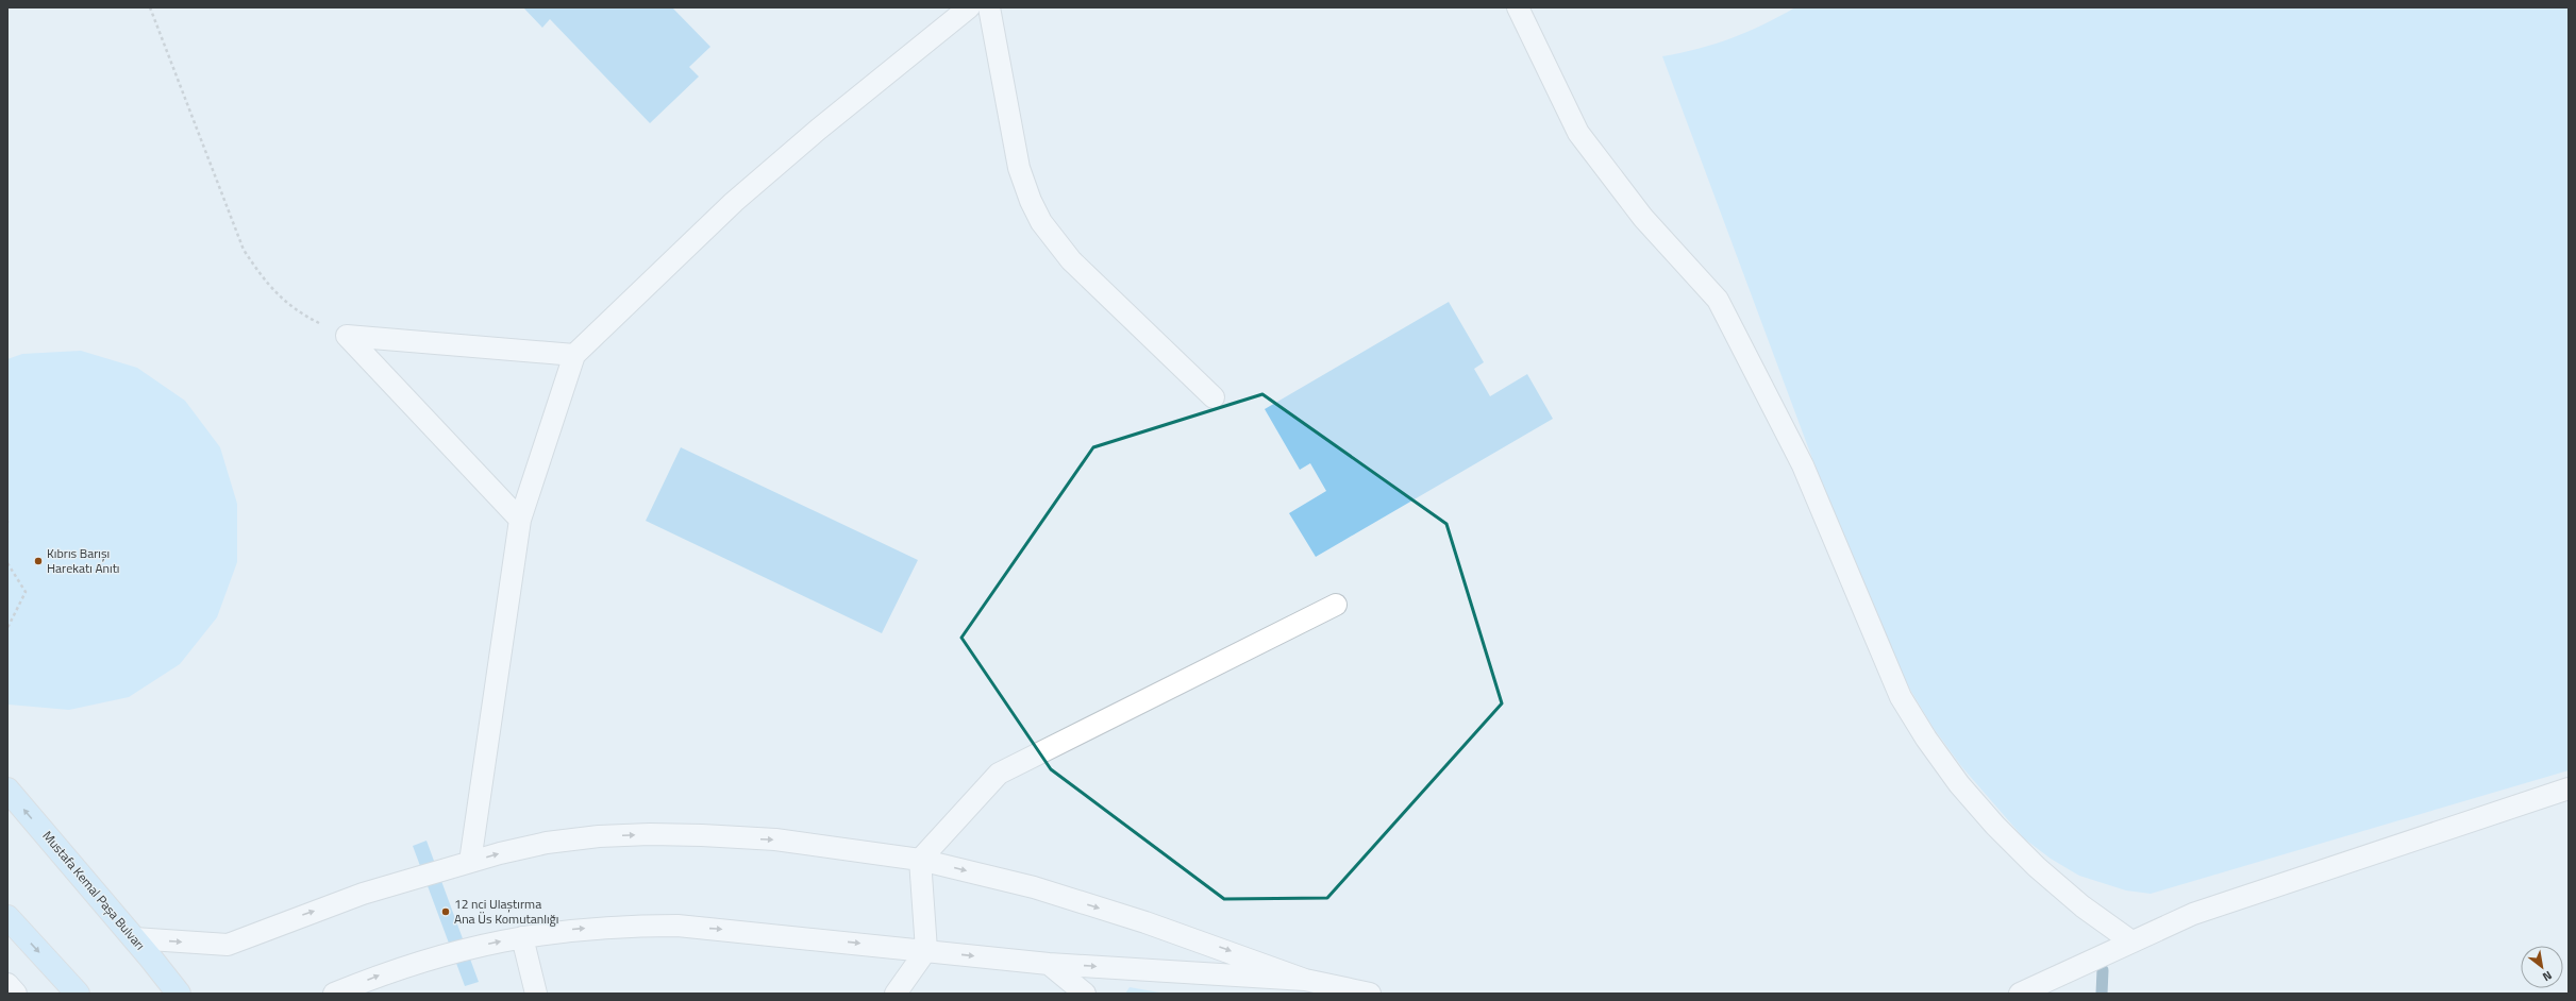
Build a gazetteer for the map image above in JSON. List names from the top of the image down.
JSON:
{
  "streets": {
    "main road": ["Mustafa Kemal Paşa Bulvarı"]
  },
  "places": ["Kıbrıs Barışı Harekatı Anıtı", "12 nci Ulaştırma Ana Üs Komutanlığı"],
  "north": "bottom right"
}
